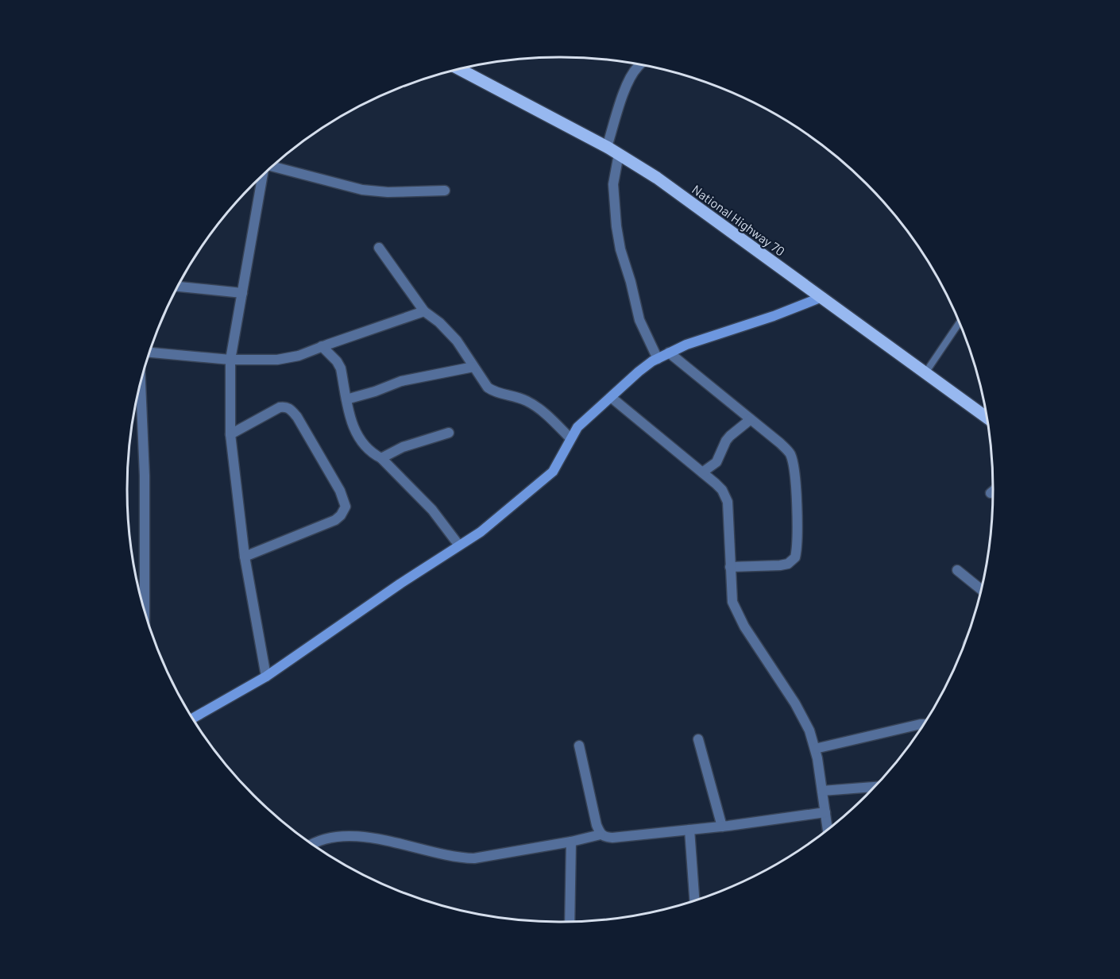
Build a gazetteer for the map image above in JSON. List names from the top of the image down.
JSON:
{
  "streets": {
    "main road": ["National Highway 70"]
  }
}
